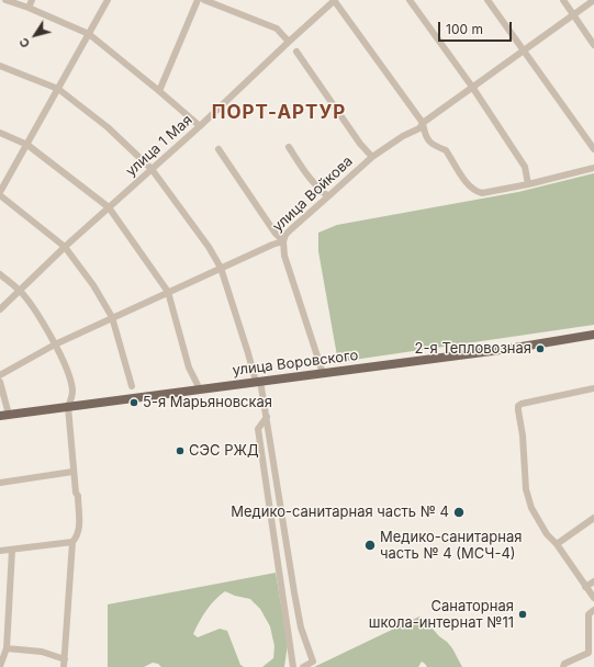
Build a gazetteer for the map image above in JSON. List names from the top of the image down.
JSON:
{
  "streets": {
    "main road": ["улица Воровского"],
    "street": ["улица 1 Мая", "улица Войкова"]
  },
  "districts": ["ПОРТ-АРТУР"],
  "places": [
    "2-я Тепловозная",
    "5-я Марьяновская",
    "СЭС РЖД",
    "Медико-санитарная часть № 4",
    "Медико-санитарная часть № 4 (МСЧ-4)",
    "Санаторная школа-интернат №11"
  ],
  "scale_bar": "100 m",
  "north": "bottom left"
}
